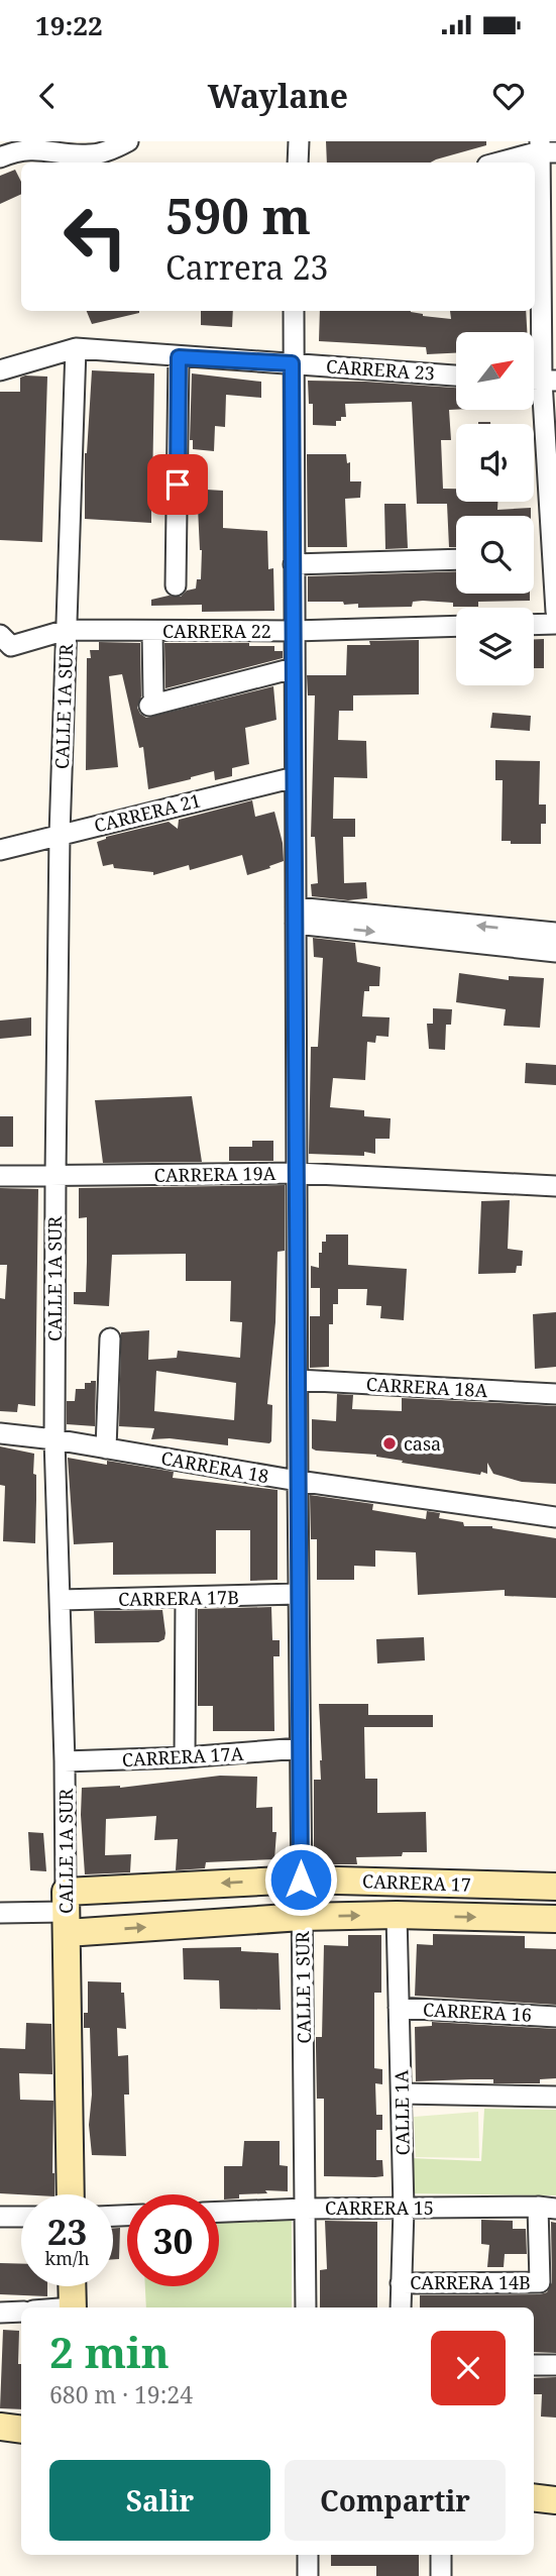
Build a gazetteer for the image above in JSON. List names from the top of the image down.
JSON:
{
  "streets": {
    "street": [
      "CARRERA 23",
      "CARRERA 22",
      "CALLE 1A SUR",
      "CARRERA 21",
      "CARRERA 19A",
      "CARRERA 18A",
      "CARRERA 18",
      "CARRERA 17B",
      "CARRERA 17A",
      "CARRERA 17",
      "CALLE 1 SUR",
      "CARRERA 16",
      "CALLE 1A",
      "CARRERA 15",
      "CARRERA 14B"
    ]
  },
  "crossings": [
    ["CARRERA 23", "CALLE 1A SUR"],
    ["CARRERA 23", "CALLE 1 SUR"],
    ["CARRERA 22", "CALLE 1A SUR"],
    ["CARRERA 22", "CALLE 1 SUR"],
    ["CALLE 1A SUR", "CARRERA 21"],
    ["CALLE 1A SUR", "CARRERA 19A"],
    ["CALLE 1A SUR", "CARRERA 18"],
    ["CALLE 1A SUR", "CARRERA 17B"],
    ["CALLE 1A SUR", "CARRERA 17A"],
    ["CALLE 1A SUR", "CARRERA 17"],
    ["CARRERA 21", "CALLE 1 SUR"],
    ["CARRERA 19A", "CALLE 1 SUR"],
    ["CARRERA 18A", "CALLE 1 SUR"],
    ["CARRERA 18", "CALLE 1 SUR"],
    ["CARRERA 17B", "CALLE 1 SUR"],
    ["CARRERA 17A", "CALLE 1 SUR"],
    ["CARRERA 17", "CALLE 1 SUR"],
    ["CARRERA 17", "CALLE 1A"],
    ["CALLE 1 SUR", "CARRERA 15"],
    ["CARRERA 16", "CALLE 1A"],
    ["CALLE 1A", "CARRERA 15"],
    ["CALLE 1A", "CARRERA 14B"],
    ["CARRERA 15", "CARRERA 14B"]
  ],
  "places": ["casa"],
  "north": "top right",
  "page": {
    "status": "19:22",
    "header": "Waylane",
    "turn": ["590 m", "Carrera 23"],
    "speed": "23 km/h",
    "limit": "30",
    "heading": ["2 min", "680 m · 19:24"],
    "buttons": ["Salir", "Compartir"]
  }
}
